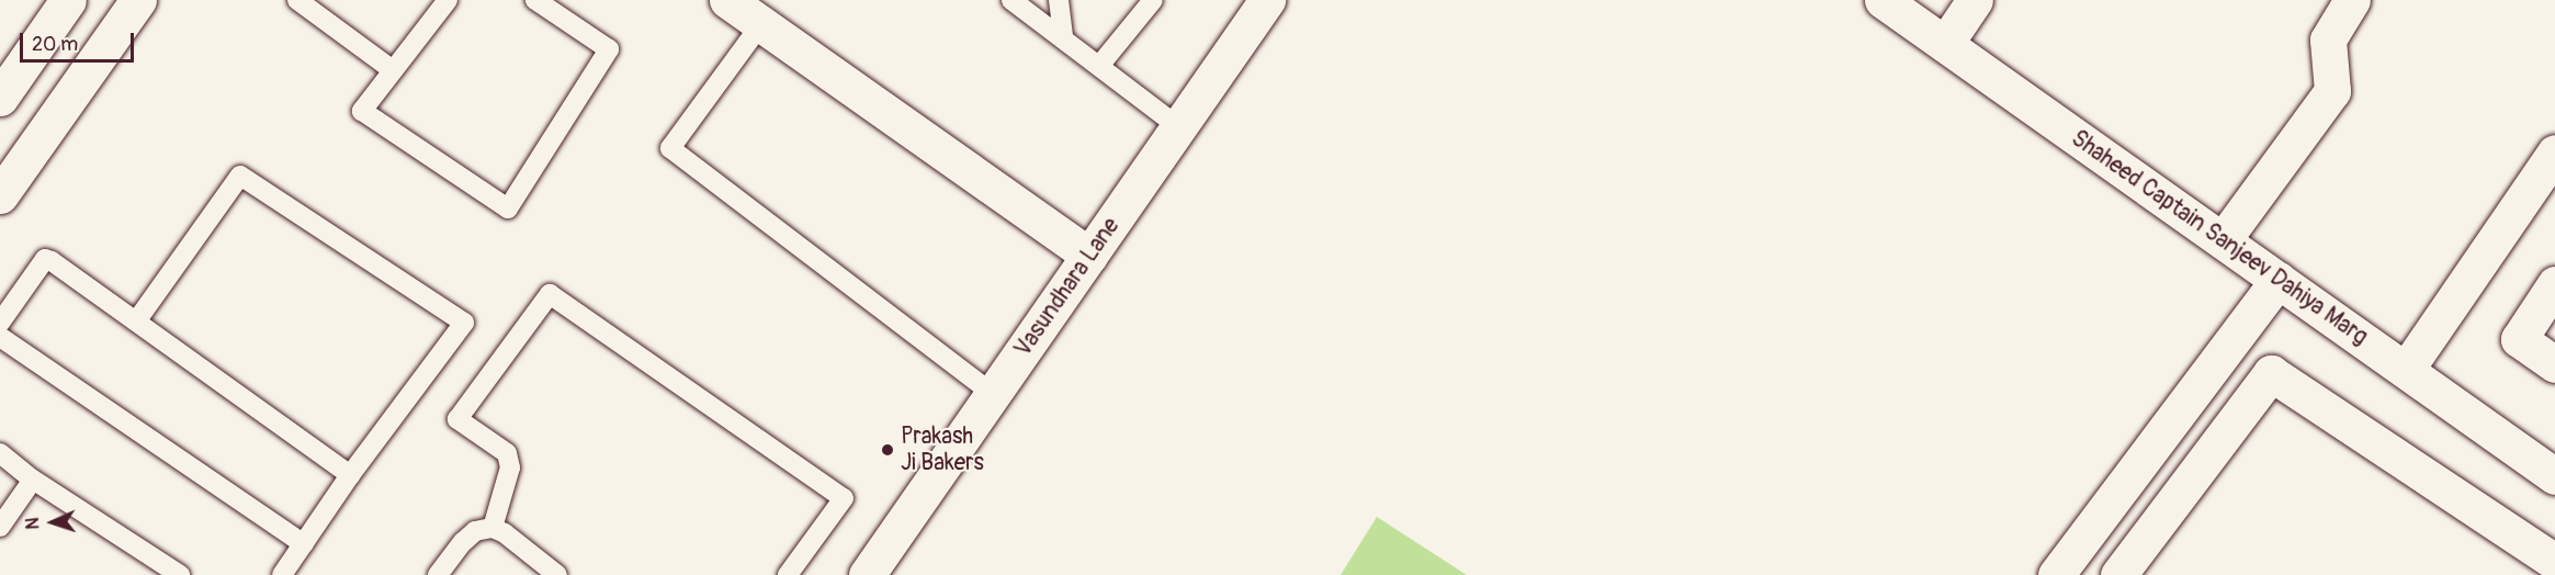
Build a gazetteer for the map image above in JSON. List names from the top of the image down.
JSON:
{
  "streets": {
    "street": ["Shaheed Captain Sanjeev Dahiya Marg", "Vasundhara Lane"]
  },
  "places": ["Prakash Ji Bakers"],
  "scale_bar": "20 m",
  "north": "left"
}
